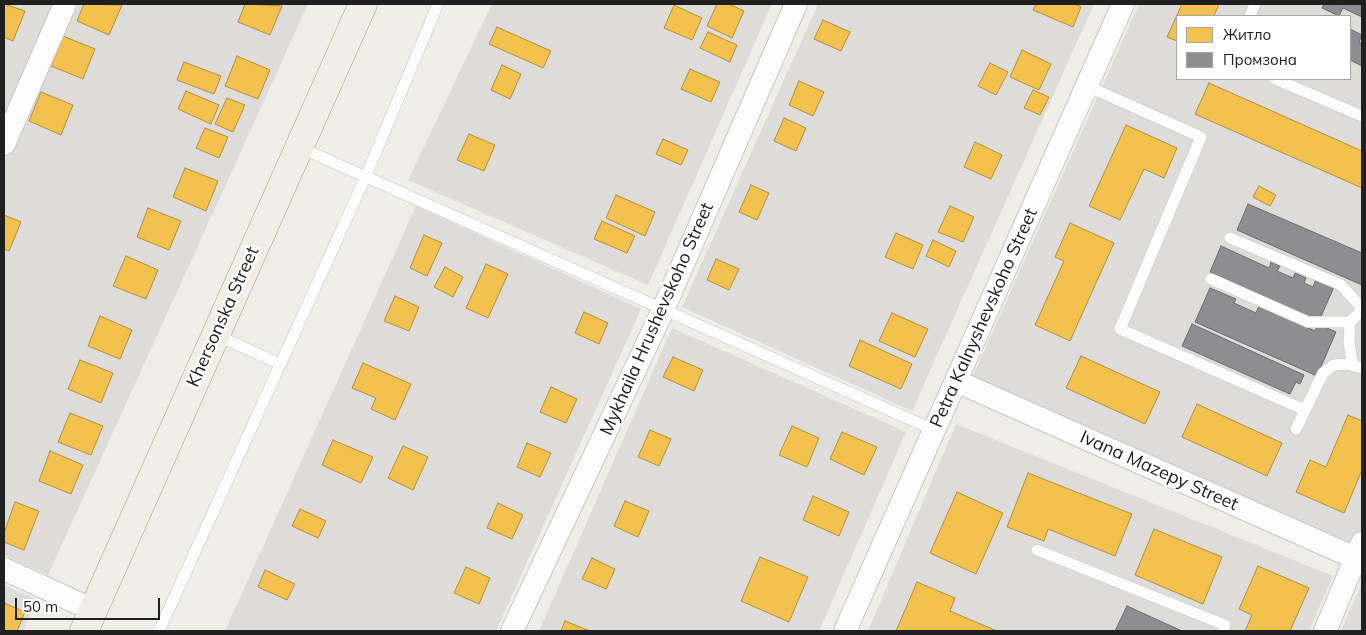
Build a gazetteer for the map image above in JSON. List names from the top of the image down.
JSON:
{
  "streets": {
    "main road": ["Khersonska Street"],
    "street": ["Petra Kalnyshevskoho Street", "Mykhaila Hrushevskoho Street", "Ivana Mazepy Street"]
  },
  "crossings": [
    ["Petra Kalnyshevskoho Street", "Ivana Mazepy Street"]
  ],
  "legend": ["Житло", "Промзона"],
  "scale_bar": "50 m"
}
